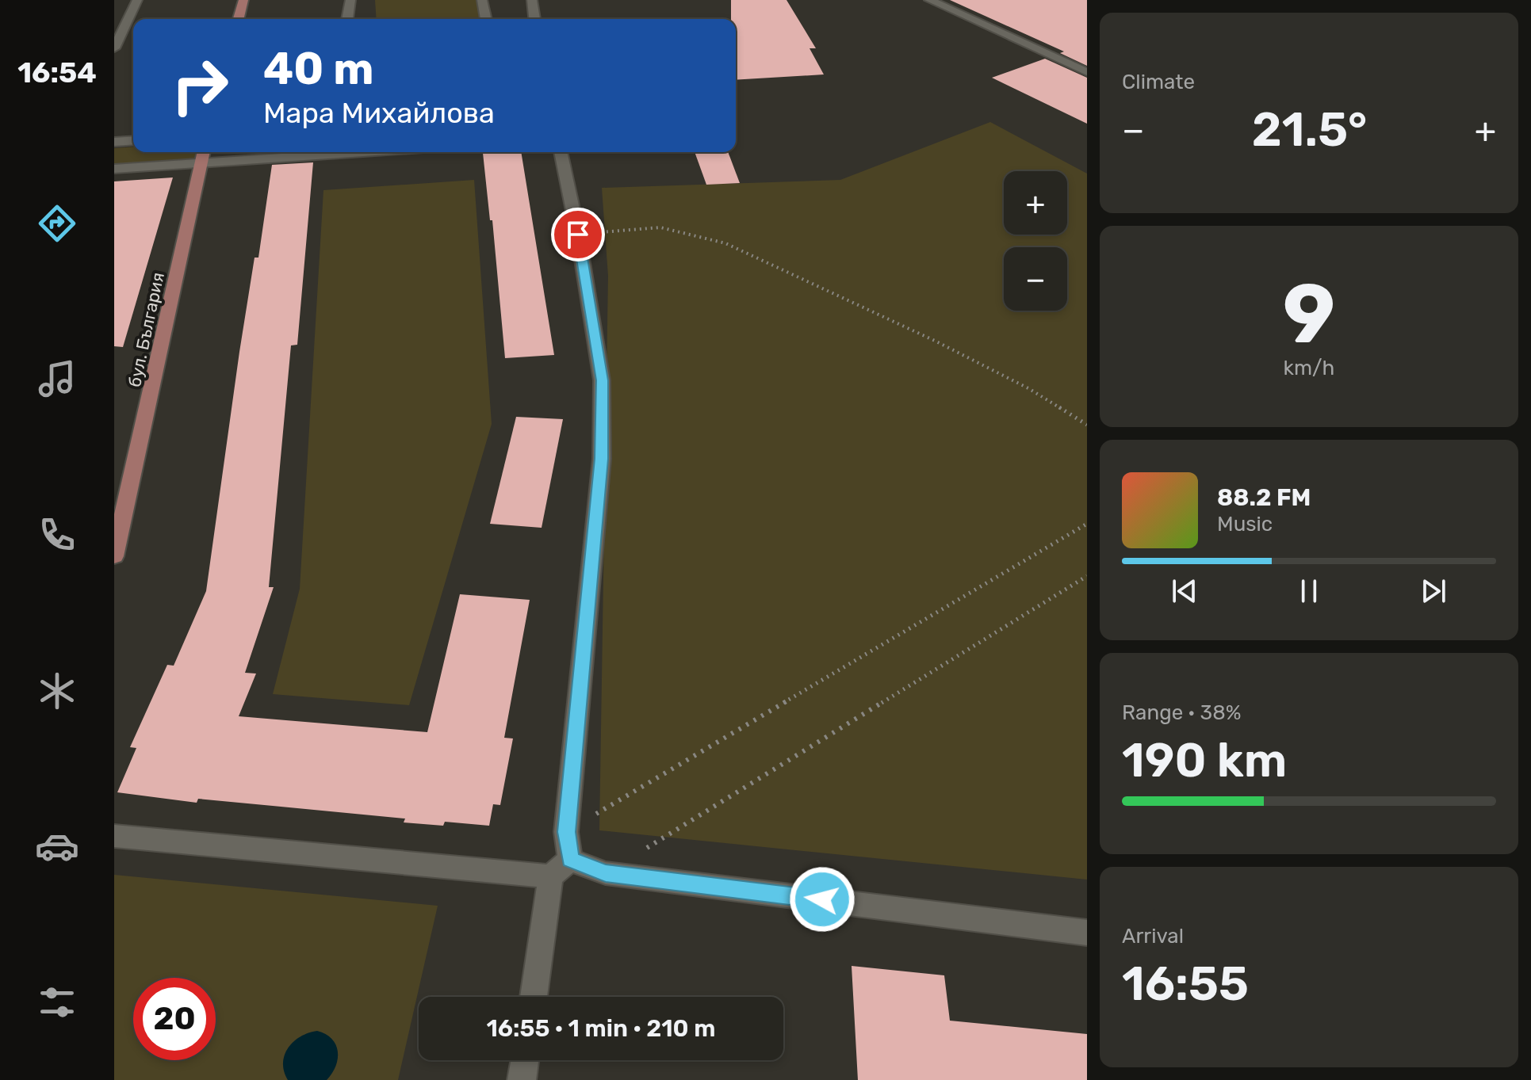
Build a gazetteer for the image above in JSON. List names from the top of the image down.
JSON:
{
  "streets": {
    "main road": ["бул. България"]
  },
  "page": {
    "tabs": "16:54",
    "tile": [
      "Climate",
      ["9", "km/h"],
      ["Range · 38%", "190 km"],
      ["Arrival", "16:55"]
    ],
    "turn": ["40 m", "Мара Михайлова"],
    "heat": ["−", "21.5°", "+"],
    "map_buttons": ["+", "−"],
    "song": ["88.2 FM", "Music"],
    "limit": "20",
    "trip": "16:55 · 1 min · 210 m"
  }
}
